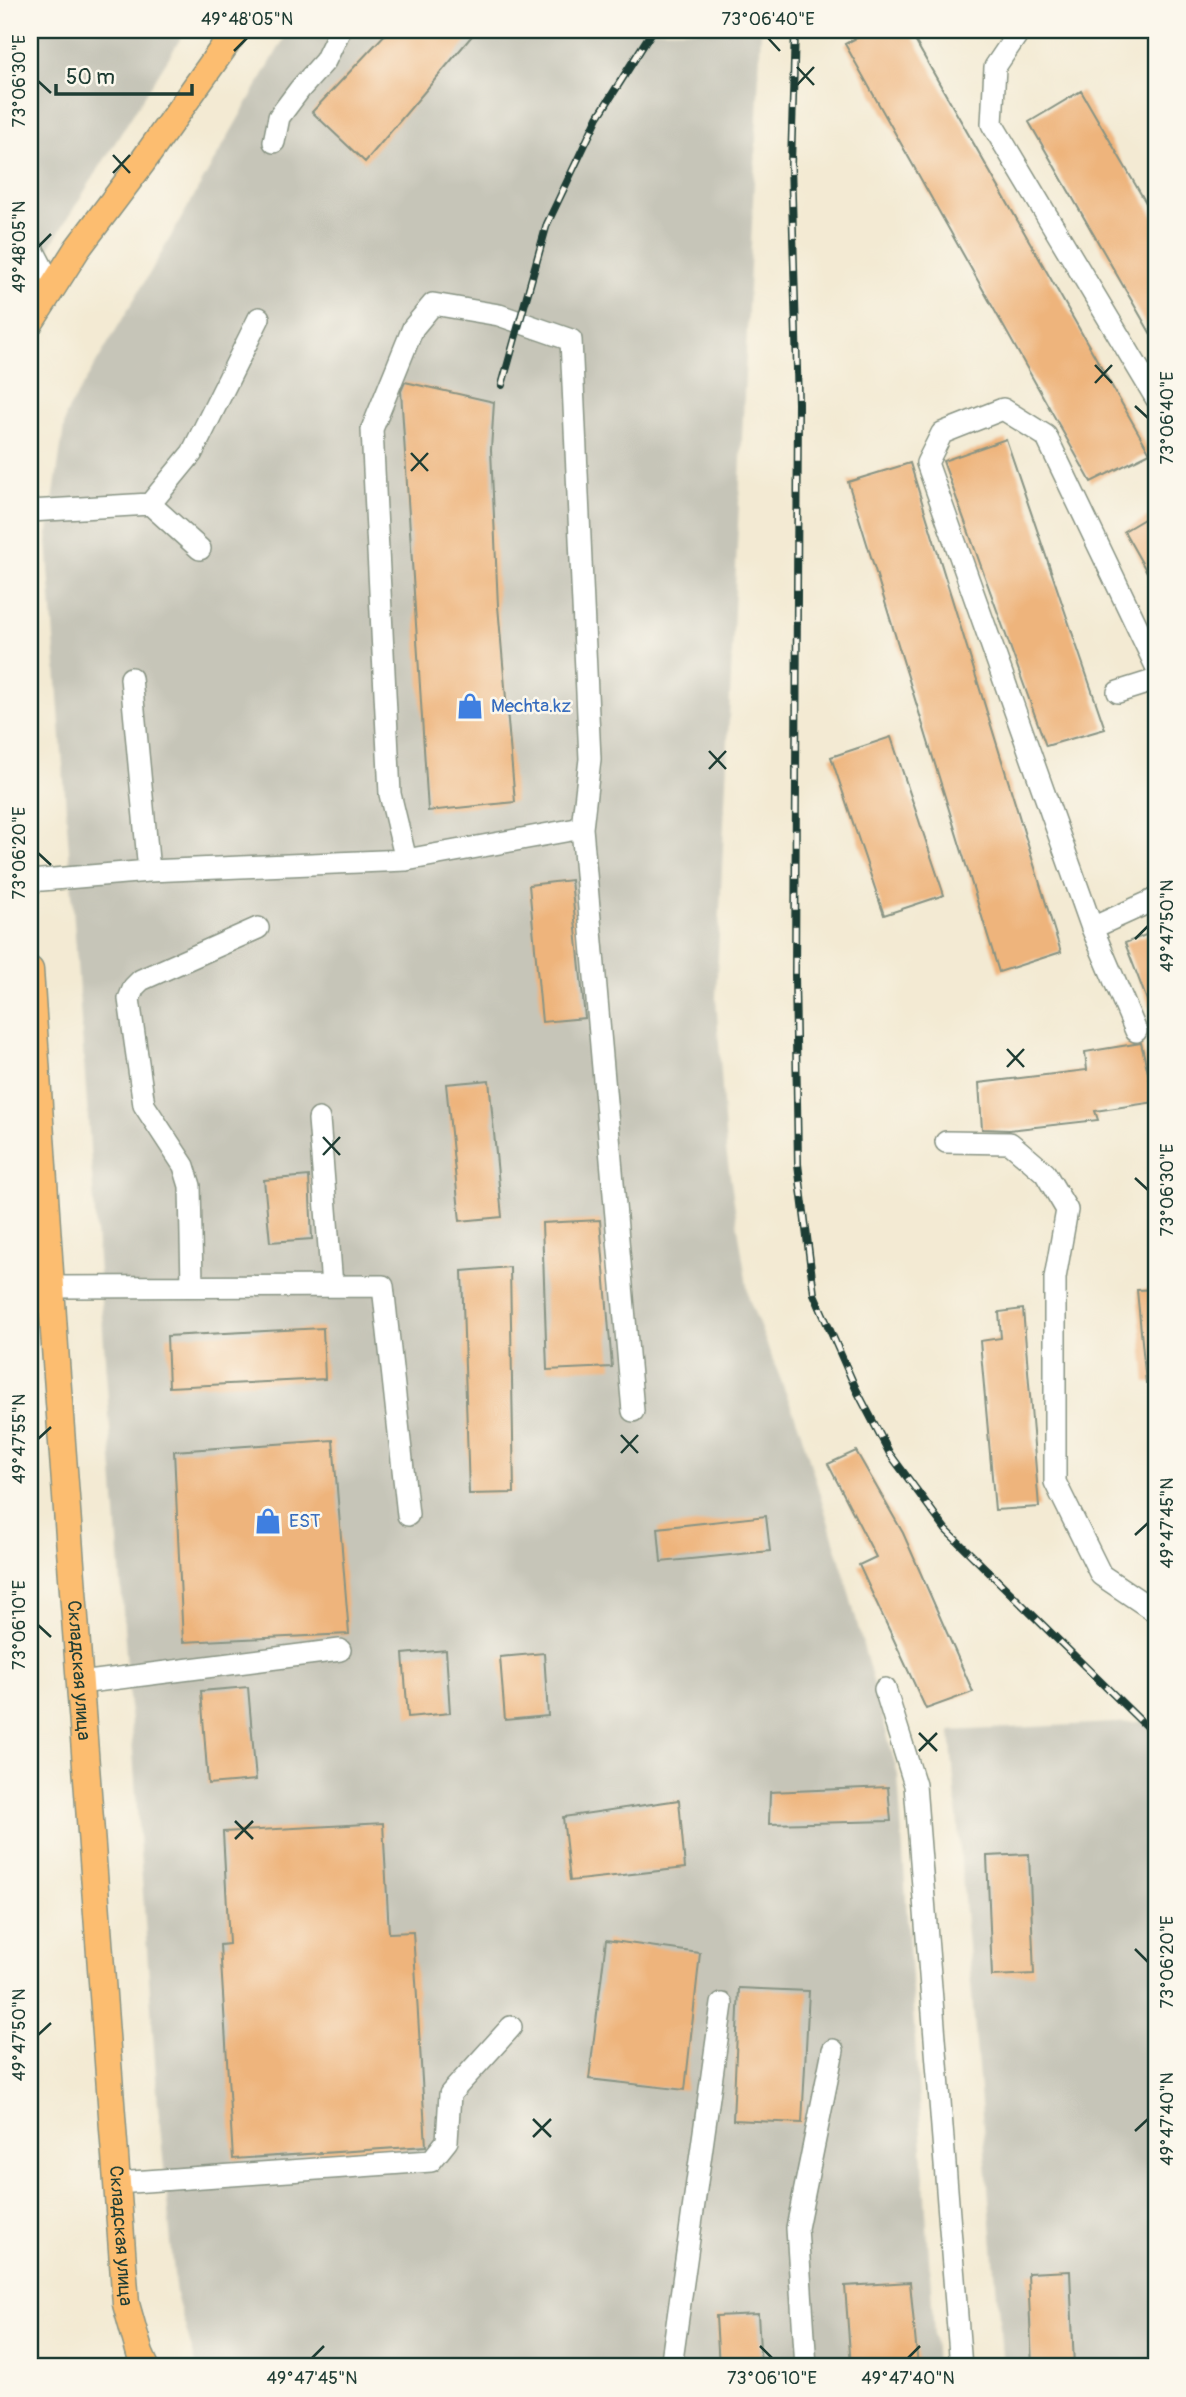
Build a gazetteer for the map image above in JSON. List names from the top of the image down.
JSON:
{
  "streets": {
    "main road": ["Складская улица"]
  },
  "places": {
    "shop": ["Mechta.kz", "EST"]
  },
  "scale_bar": "50 m",
  "coordinates": [
    "49°48'05\"N",
    "73°06'40\"E",
    "73°06'30\"E",
    "73°06'20\"E",
    "49°47'50\"N",
    "49°47'55\"N",
    "49°47'45\"N",
    "73°06'10\"E",
    "49°47'40\"N"
  ]
}
